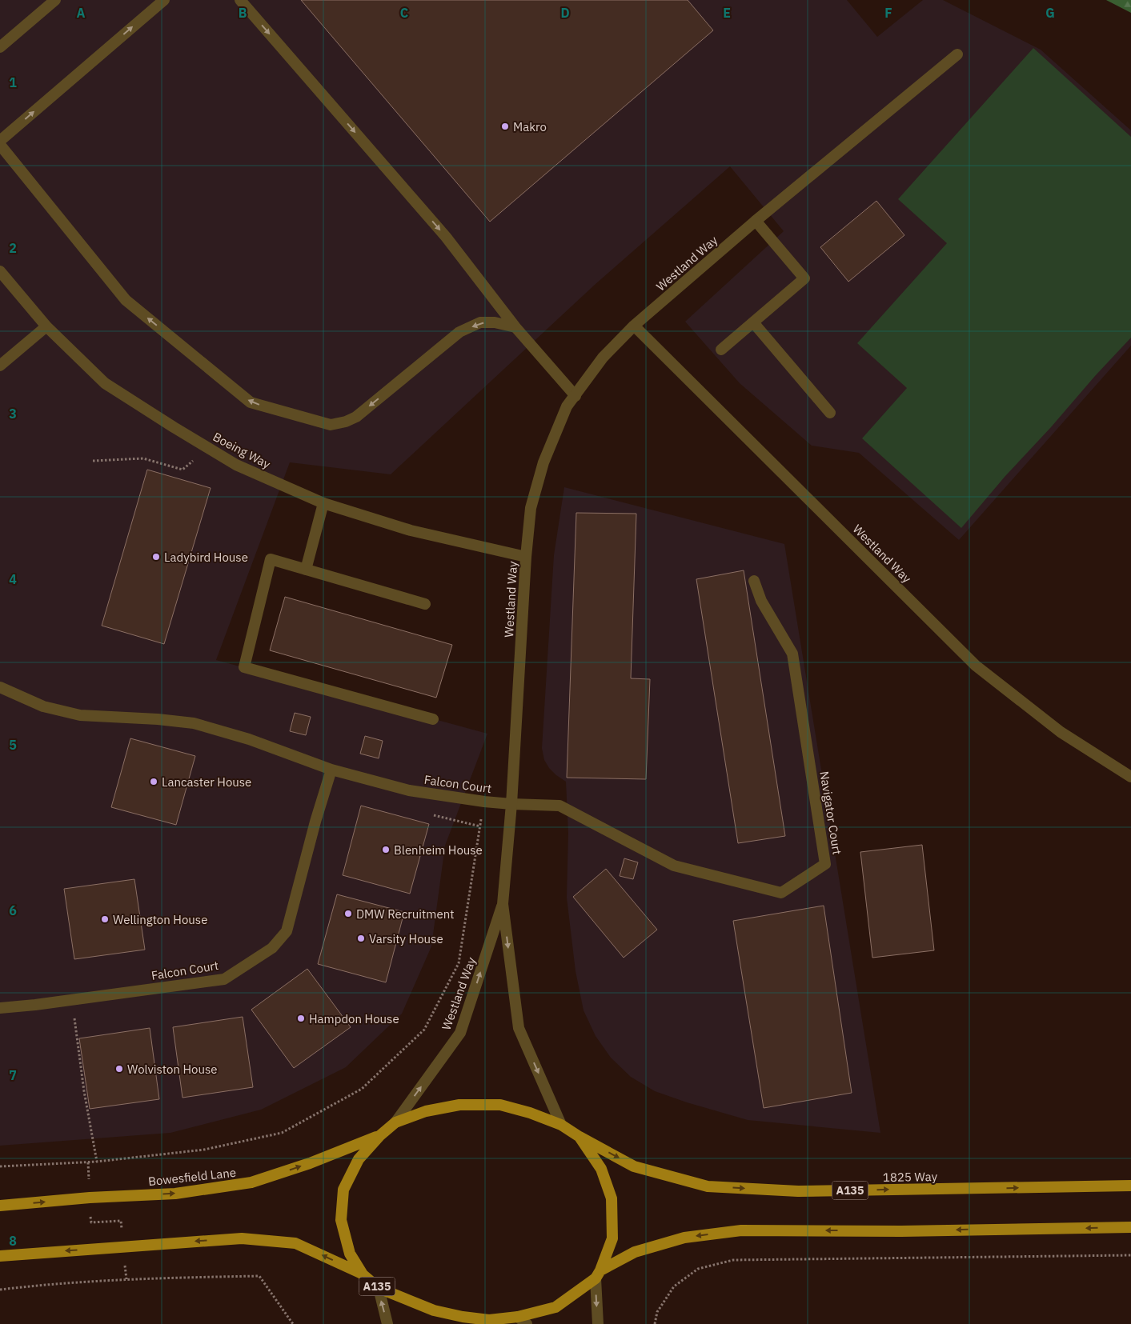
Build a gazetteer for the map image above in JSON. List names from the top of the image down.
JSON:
{
  "streets": {
    "main road": ["Bowesfield Lane", "1825 Way", "A135"],
    "street": [
      "Westland Way",
      "Boeing Way",
      "Falcon Court",
      "Navigator Court"
    ]
  },
  "crossings": [
    ["Westland Way", "Boeing Way"],
    ["Westland Way", "Falcon Court"],
    ["Westland Way", "Navigator Court"],
    ["Westland Way", "A135"],
    ["Falcon Court", "Navigator Court"],
    ["Bowesfield Lane", "A135"],
    ["1825 Way", "A135"]
  ],
  "places": [
    "Makro",
    "Ladybird House",
    "Lancaster House",
    "Blenheim House",
    "DMW Recruitment",
    "Wellington House",
    "Varsity House",
    "Hampdon House",
    "Wolviston House"
  ],
  "grid": {
    "columns": [
      "A",
      "B",
      "C",
      "D",
      "E",
      "F",
      "G"
    ],
    "rows": [
      "1",
      "2",
      "3",
      "4",
      "5",
      "6",
      "7",
      "8"
    ]
  }
}
